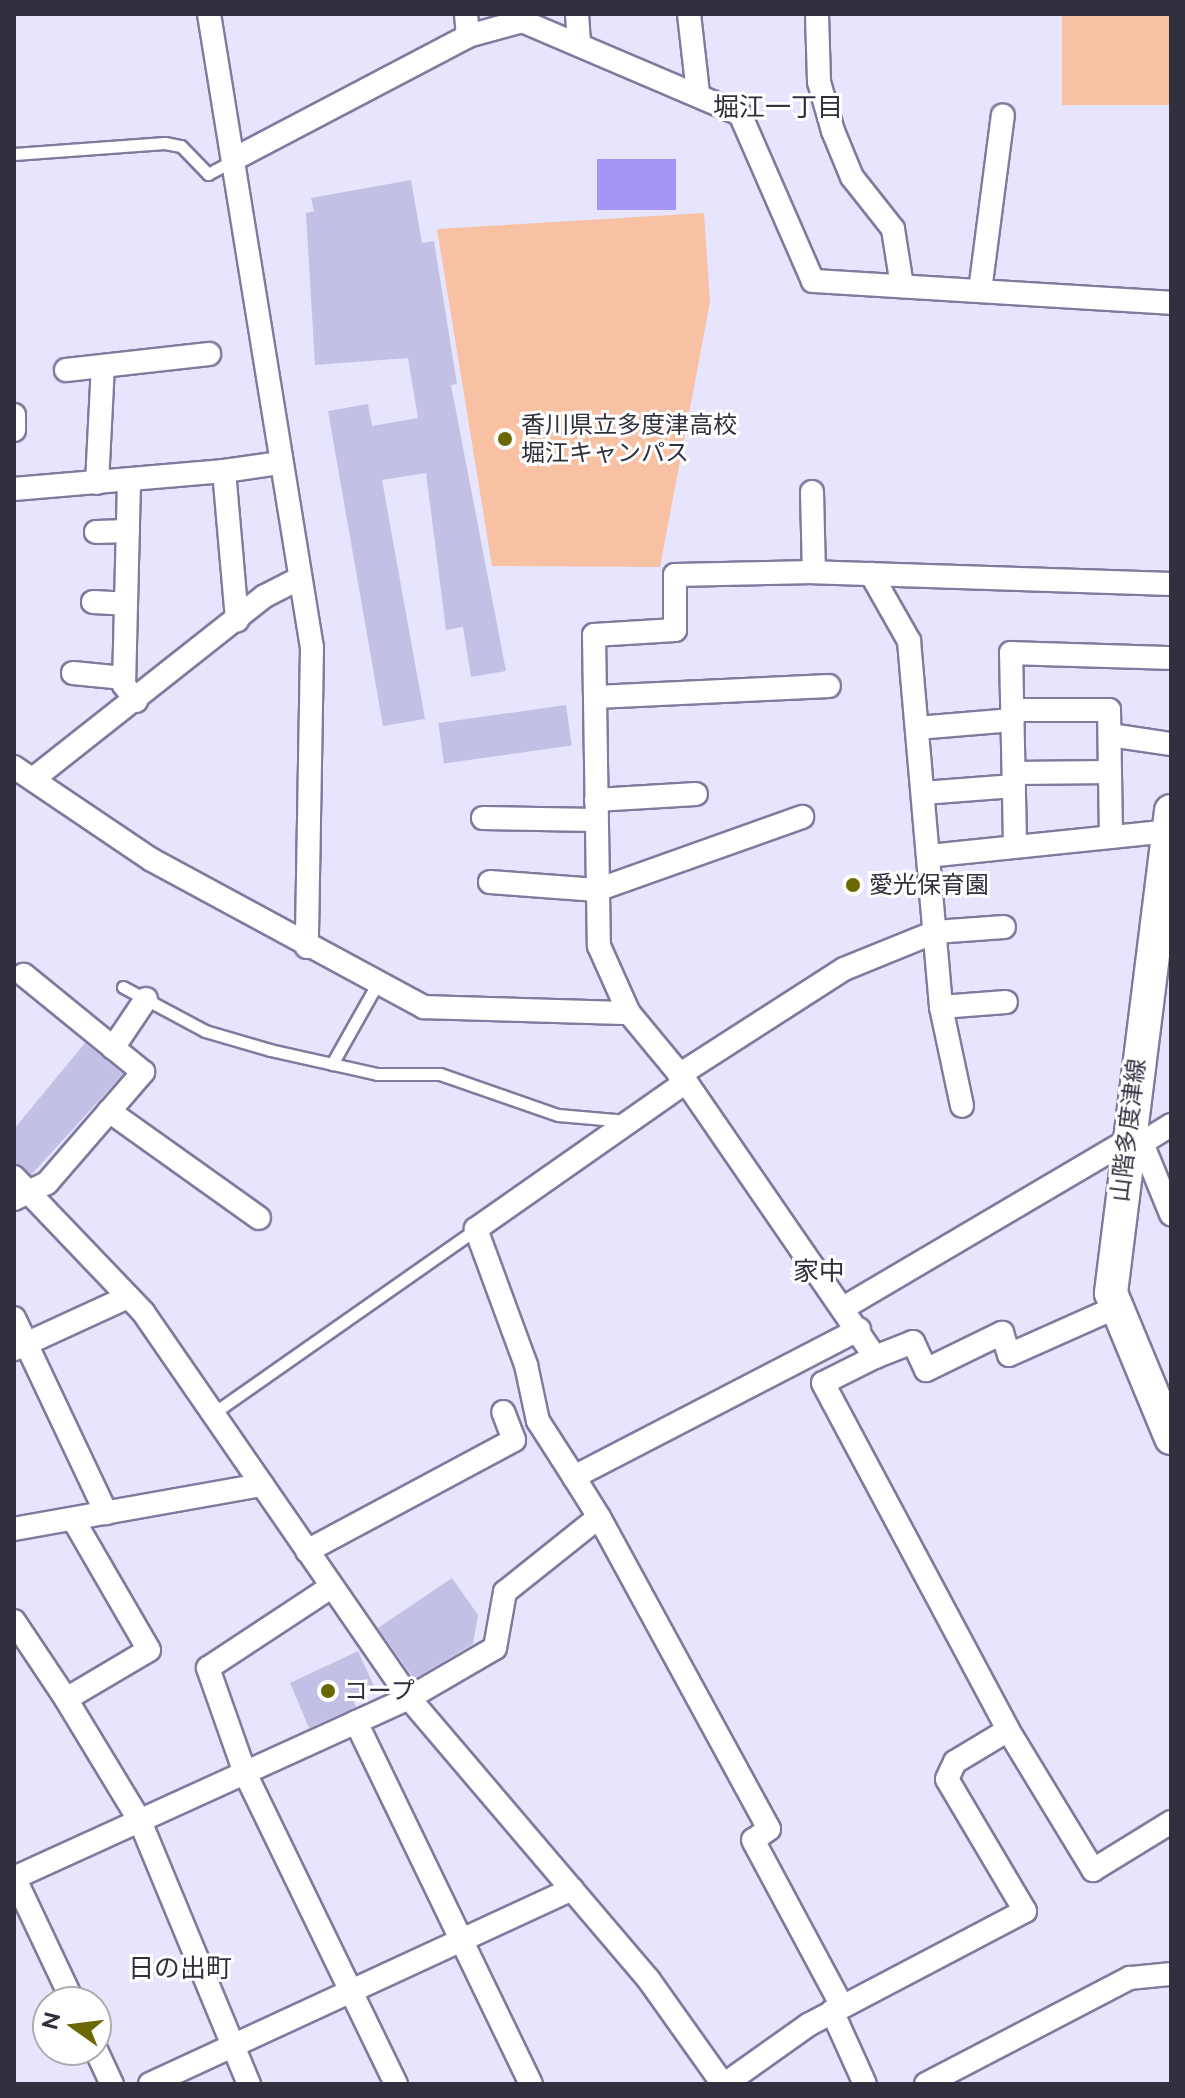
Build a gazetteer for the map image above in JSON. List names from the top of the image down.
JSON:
{
  "streets": {
    "main road": ["山階多度津線"]
  },
  "districts": ["堀江一丁目", "家中", "日の出町"],
  "places": ["香川県立多度津高校 堀江キャンパス", "愛光保育園", "コープ"],
  "north": "left"
}
